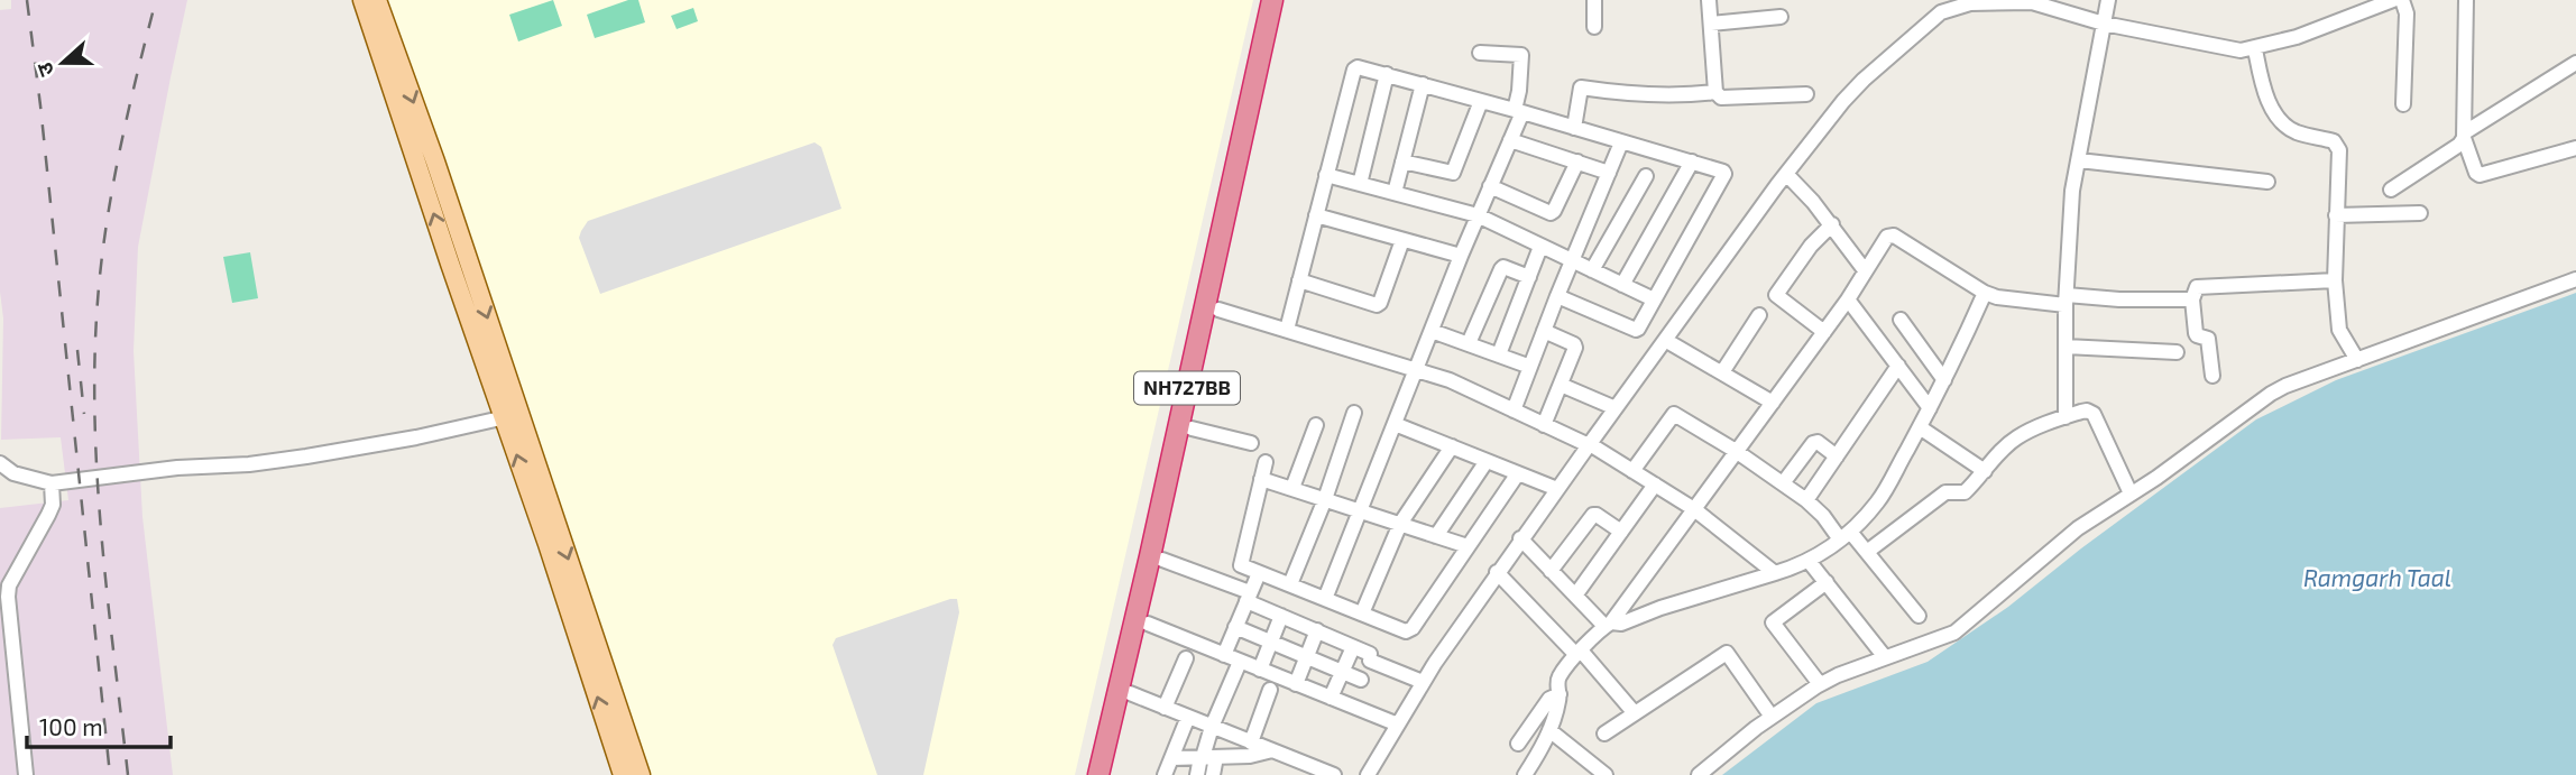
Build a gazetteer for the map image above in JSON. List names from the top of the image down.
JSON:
{
  "streets": {
    "highway": ["NH727BB"]
  },
  "water": ["Ramgarh Taal"],
  "scale_bar": "100 m",
  "north": "left"
}
